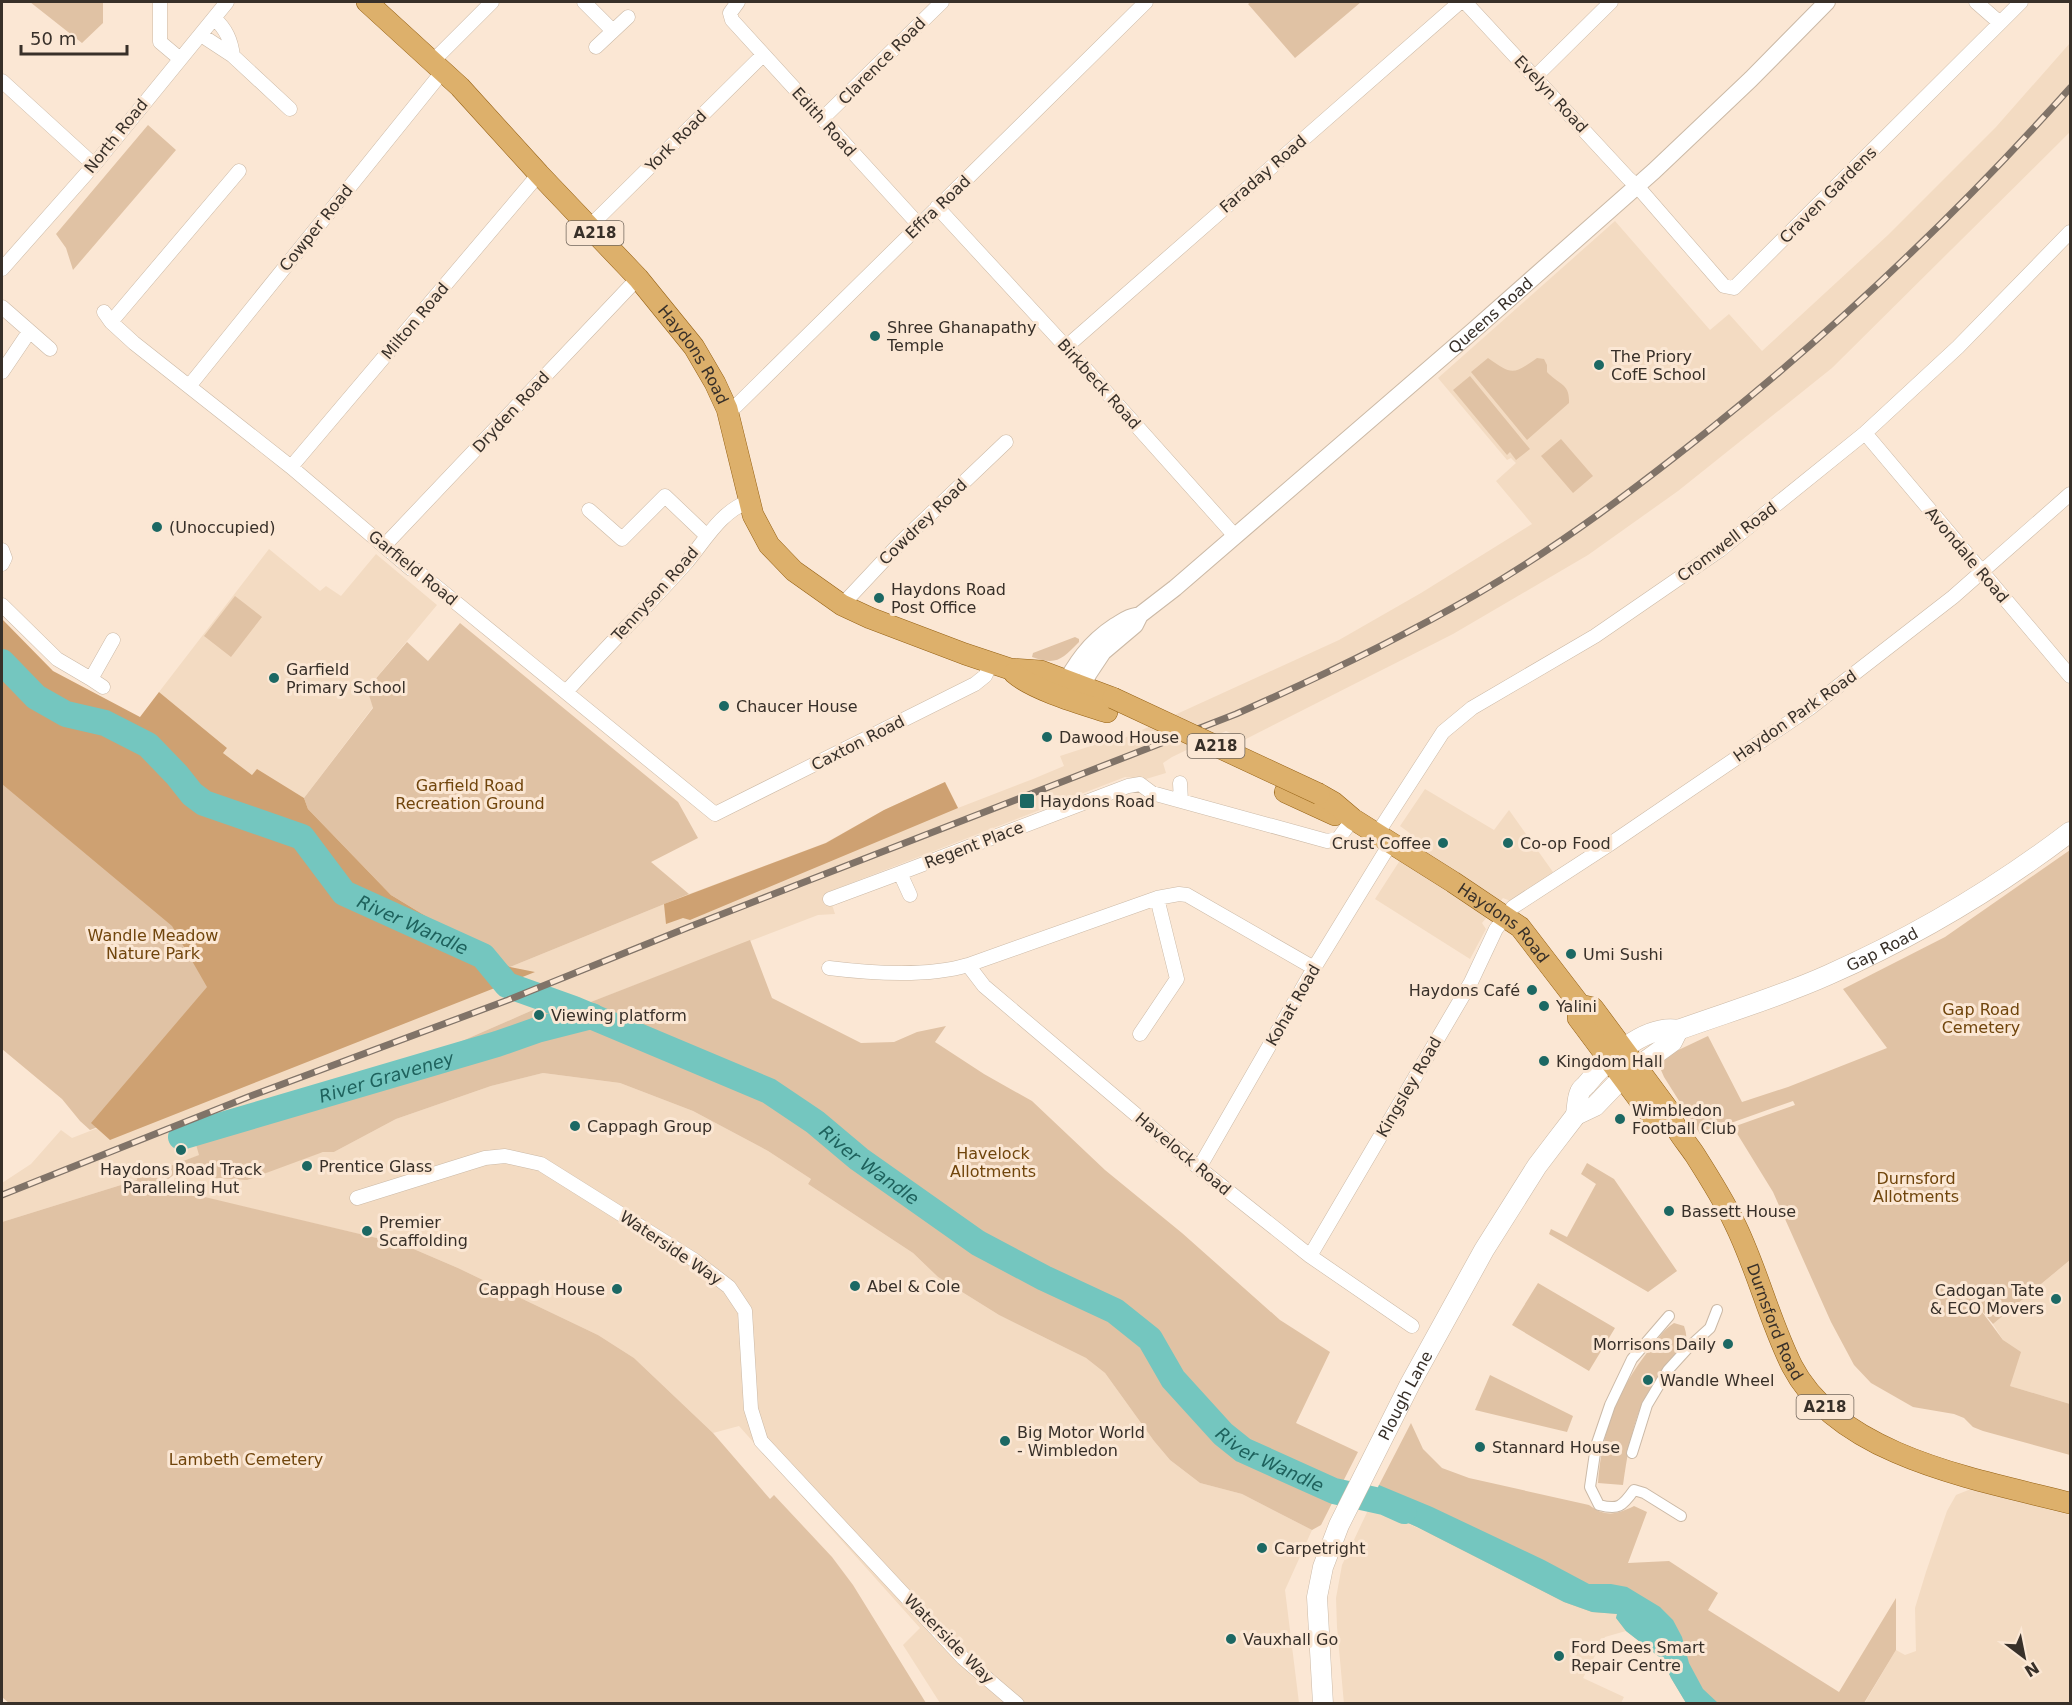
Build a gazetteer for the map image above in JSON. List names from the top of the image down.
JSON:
{
  "streets": {
    "main road": [
      "A218",
      "Haydons Road",
      "Gap Road",
      "Durnsford Road",
      "Plough Lane"
    ],
    "street": [
      "Clarence Road",
      "Evelyn Road",
      "Edith Road",
      "North Road",
      "York Road",
      "Faraday Road",
      "Craven Gardens",
      "Effra Road",
      "Cowper Road",
      "Queens Road",
      "Milton Road",
      "Birkbeck Road",
      "Dryden Road",
      "Cowdrey Road",
      "Cromwell Road",
      "Avondale Road",
      "Garfield Road",
      "Tennyson Road",
      "Haydon Park Road",
      "Caxton Road",
      "Regent Place",
      "Kohat Road",
      "Kingsley Road",
      "Havelock Road",
      "Waterside Way"
    ]
  },
  "crossings": [
    ["Clarence Road", "Edith Road"],
    ["Evelyn Road", "Craven Gardens"],
    ["Evelyn Road", "Queens Road"],
    ["Edith Road", "York Road"],
    ["Edith Road", "Effra Road"],
    ["York Road", "Haydons Road"],
    ["Faraday Road", "Birkbeck Road"],
    ["Craven Gardens", "Queens Road"],
    ["Effra Road", "Haydons Road"],
    ["Effra Road", "Birkbeck Road"],
    ["Cowper Road", "Haydons Road"],
    ["Cowper Road", "Garfield Road"],
    ["Queens Road", "Haydons Road"],
    ["Queens Road", "Birkbeck Road"],
    ["Milton Road", "Haydons Road"],
    ["Milton Road", "Garfield Road"],
    ["Haydons Road", "Dryden Road"],
    ["Haydons Road", "Cowdrey Road"],
    ["Haydons Road", "Cromwell Road"],
    ["Haydons Road", "Tennyson Road"],
    ["Haydons Road", "Haydon Park Road"],
    ["Haydons Road", "Caxton Road"],
    ["Haydons Road", "Regent Place"],
    ["Haydons Road", "Gap Road"],
    ["Haydons Road", "Kohat Road"],
    ["Haydons Road", "Kingsley Road"],
    ["Haydons Road", "Durnsford Road"],
    ["Haydons Road", "Plough Lane"],
    ["Dryden Road", "Garfield Road"],
    ["Cromwell Road", "Avondale Road"],
    ["Cromwell Road", "Kohat Road"],
    ["Avondale Road", "Haydon Park Road"],
    ["Garfield Road", "Tennyson Road"],
    ["Garfield Road", "Caxton Road"],
    ["Haydon Park Road", "Kingsley Road"],
    ["Gap Road", "Durnsford Road"],
    ["Gap Road", "Plough Lane"],
    ["Kohat Road", "Havelock Road"],
    ["Kingsley Road", "Havelock Road"],
    ["Durnsford Road", "Plough Lane"]
  ],
  "water": ["River Wandle", "River Graveney"],
  "parks": [
    "Garfield Road Recreation Ground",
    "Wandle Meadow Nature Park",
    "Gap Road Cemetery",
    "Havelock Allotments",
    "Durnsford Allotments",
    "Lambeth Cemetery"
  ],
  "places": {
    "other": [
      "Shree Ghanapathy Temple",
      "The Priory CofE School",
      "(Unoccupied)",
      "Haydons Road Post Office",
      "Garfield Primary School",
      "Chaucer House",
      "Dawood House",
      "Crust Coffee",
      "Co-op Food",
      "Umi Sushi",
      "Haydons Café",
      "Yalini",
      "Viewing platform",
      "Kingdom Hall",
      "Wimbledon Football Club",
      "Cappagh Group",
      "Haydons Road Track Paralleling Hut",
      "Prentice Glass",
      "Bassett House",
      "Premier Scaffolding",
      "Abel & Cole",
      "Cappagh House",
      "Cadogan Tate & ECO Movers",
      "Morrisons Daily",
      "Wandle Wheel",
      "Big Motor World - Wimbledon",
      "Stannard House",
      "Carpetright",
      "Vauxhall Go",
      "Ford Dees Smart Repair Centre"
    ],
    "transit": ["Haydons Road"]
  },
  "scale_bar": "50 m",
  "north": "bottom right"
}
